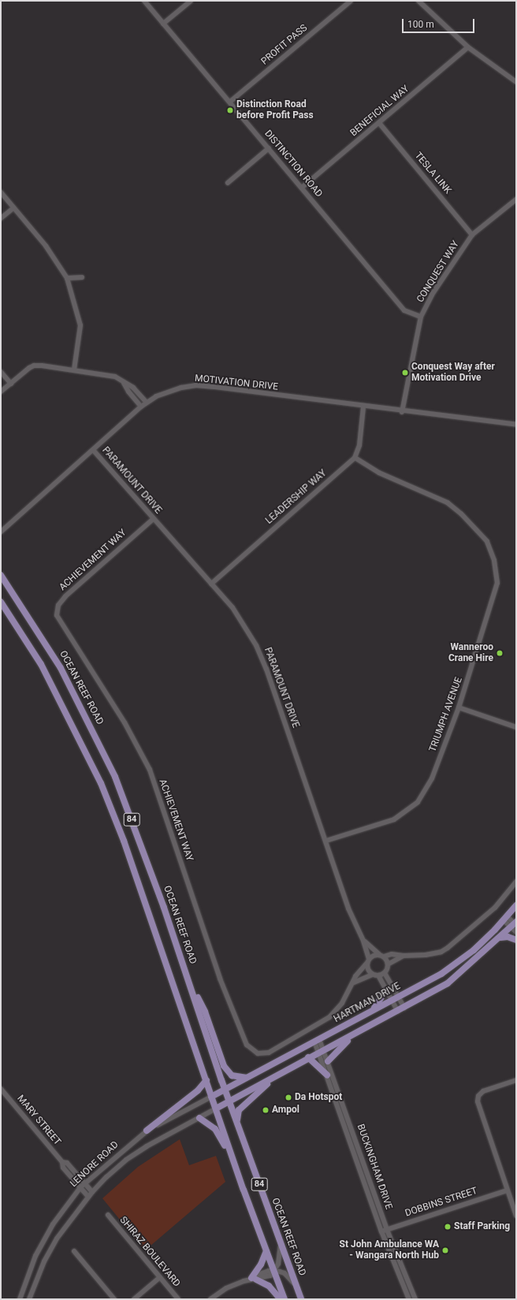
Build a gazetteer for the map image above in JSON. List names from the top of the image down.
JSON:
{
  "streets": {
    "main road": ["OCEAN REEF ROAD", "84", "HARTMAN DRIVE"],
    "street": [
      "PROFIT PASS",
      "BENEFICIAL WAY",
      "DISTINCTION ROAD",
      "TESLA LINK",
      "CONQUEST WAY",
      "MOTIVATION DRIVE",
      "PARAMOUNT DRIVE",
      "LEADERSHIP WAY",
      "ACHIEVEMENT WAY",
      "TRIUMPH AVENUE",
      "MARY STREET",
      "LENORE ROAD",
      "BUCKINGHAM DRIVE",
      "DOBBINS STREET",
      "SHIRAZ BOULEVARD"
    ]
  },
  "crossings": [
    ["PROFIT PASS", "DISTINCTION ROAD"],
    ["BENEFICIAL WAY", "DISTINCTION ROAD"],
    ["BENEFICIAL WAY", "TESLA LINK"],
    ["DISTINCTION ROAD", "CONQUEST WAY"],
    ["TESLA LINK", "CONQUEST WAY"],
    ["CONQUEST WAY", "MOTIVATION DRIVE"],
    ["MOTIVATION DRIVE", "PARAMOUNT DRIVE"],
    ["PARAMOUNT DRIVE", "LEADERSHIP WAY"],
    ["PARAMOUNT DRIVE", "ACHIEVEMENT WAY"],
    ["PARAMOUNT DRIVE", "TRIUMPH AVENUE"],
    ["LEADERSHIP WAY", "TRIUMPH AVENUE"],
    ["OCEAN REEF ROAD", "HARTMAN DRIVE"],
    ["84", "HARTMAN DRIVE"],
    ["84", "LENORE ROAD"],
    ["HARTMAN DRIVE", "LENORE ROAD"],
    ["HARTMAN DRIVE", "BUCKINGHAM DRIVE"],
    ["MARY STREET", "LENORE ROAD"],
    ["BUCKINGHAM DRIVE", "DOBBINS STREET"]
  ],
  "places": [
    "Distinction Road before Profit Pass",
    "Conquest Way after Motivation Drive",
    "Wanneroo Crane Hire",
    "Da Hotspot",
    "Ampol",
    "Staff Parking",
    "St John Ambulance WA - Wangara North Hub"
  ],
  "scale_bar": "100 m"
}
